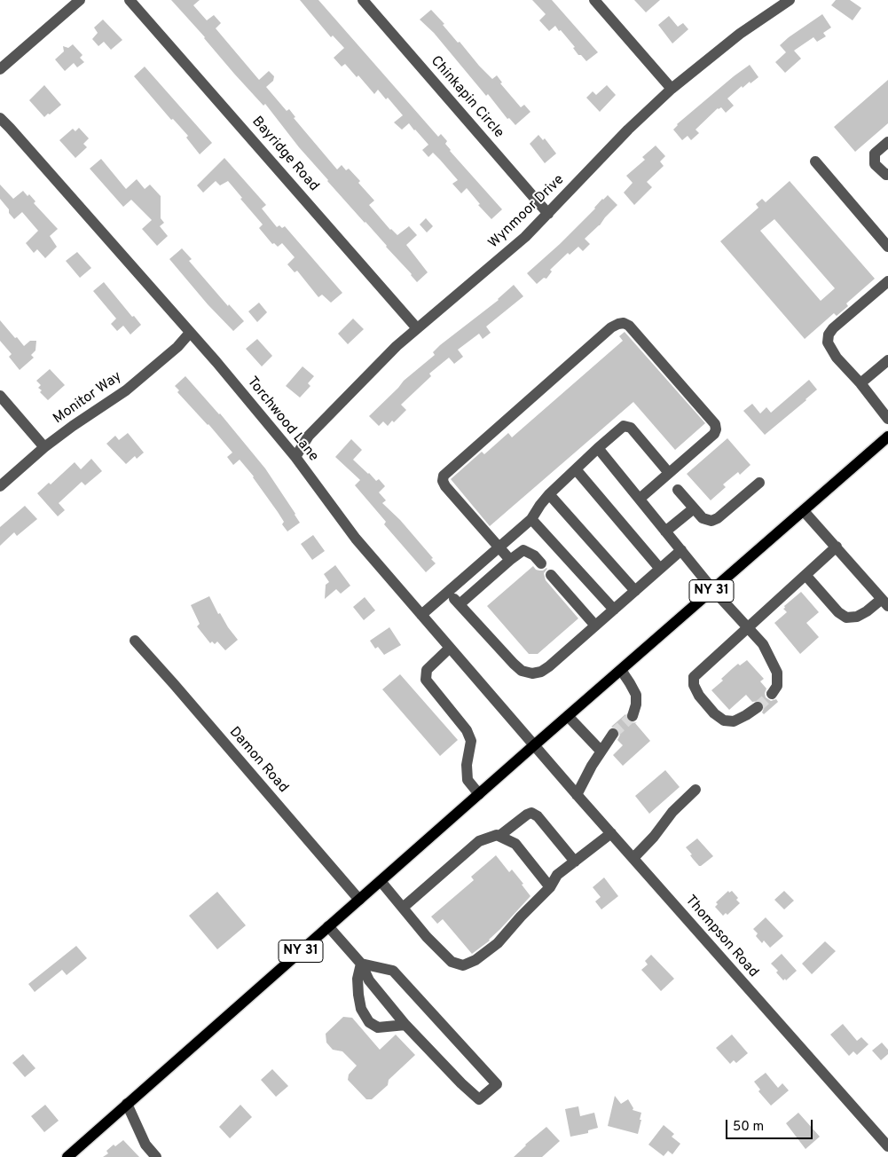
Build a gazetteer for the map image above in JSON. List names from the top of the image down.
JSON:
{
  "streets": {
    "main road": ["NY 31"],
    "street": [
      "Chinkapin Circle",
      "Bayridge Road",
      "Wynmoor Drive",
      "Monitor Way",
      "Torchwood Lane",
      "Damon Road",
      "Thompson Road"
    ]
  },
  "crossings": [
    ["Chinkapin Circle", "Wynmoor Drive"],
    ["Bayridge Road", "Wynmoor Drive"],
    ["Wynmoor Drive", "Torchwood Lane"],
    ["Monitor Way", "Torchwood Lane"],
    ["Torchwood Lane", "NY 31"],
    ["Torchwood Lane", "Thompson Road"],
    ["NY 31", "Damon Road"],
    ["NY 31", "Thompson Road"]
  ],
  "scale_bar": "50 m"
}
